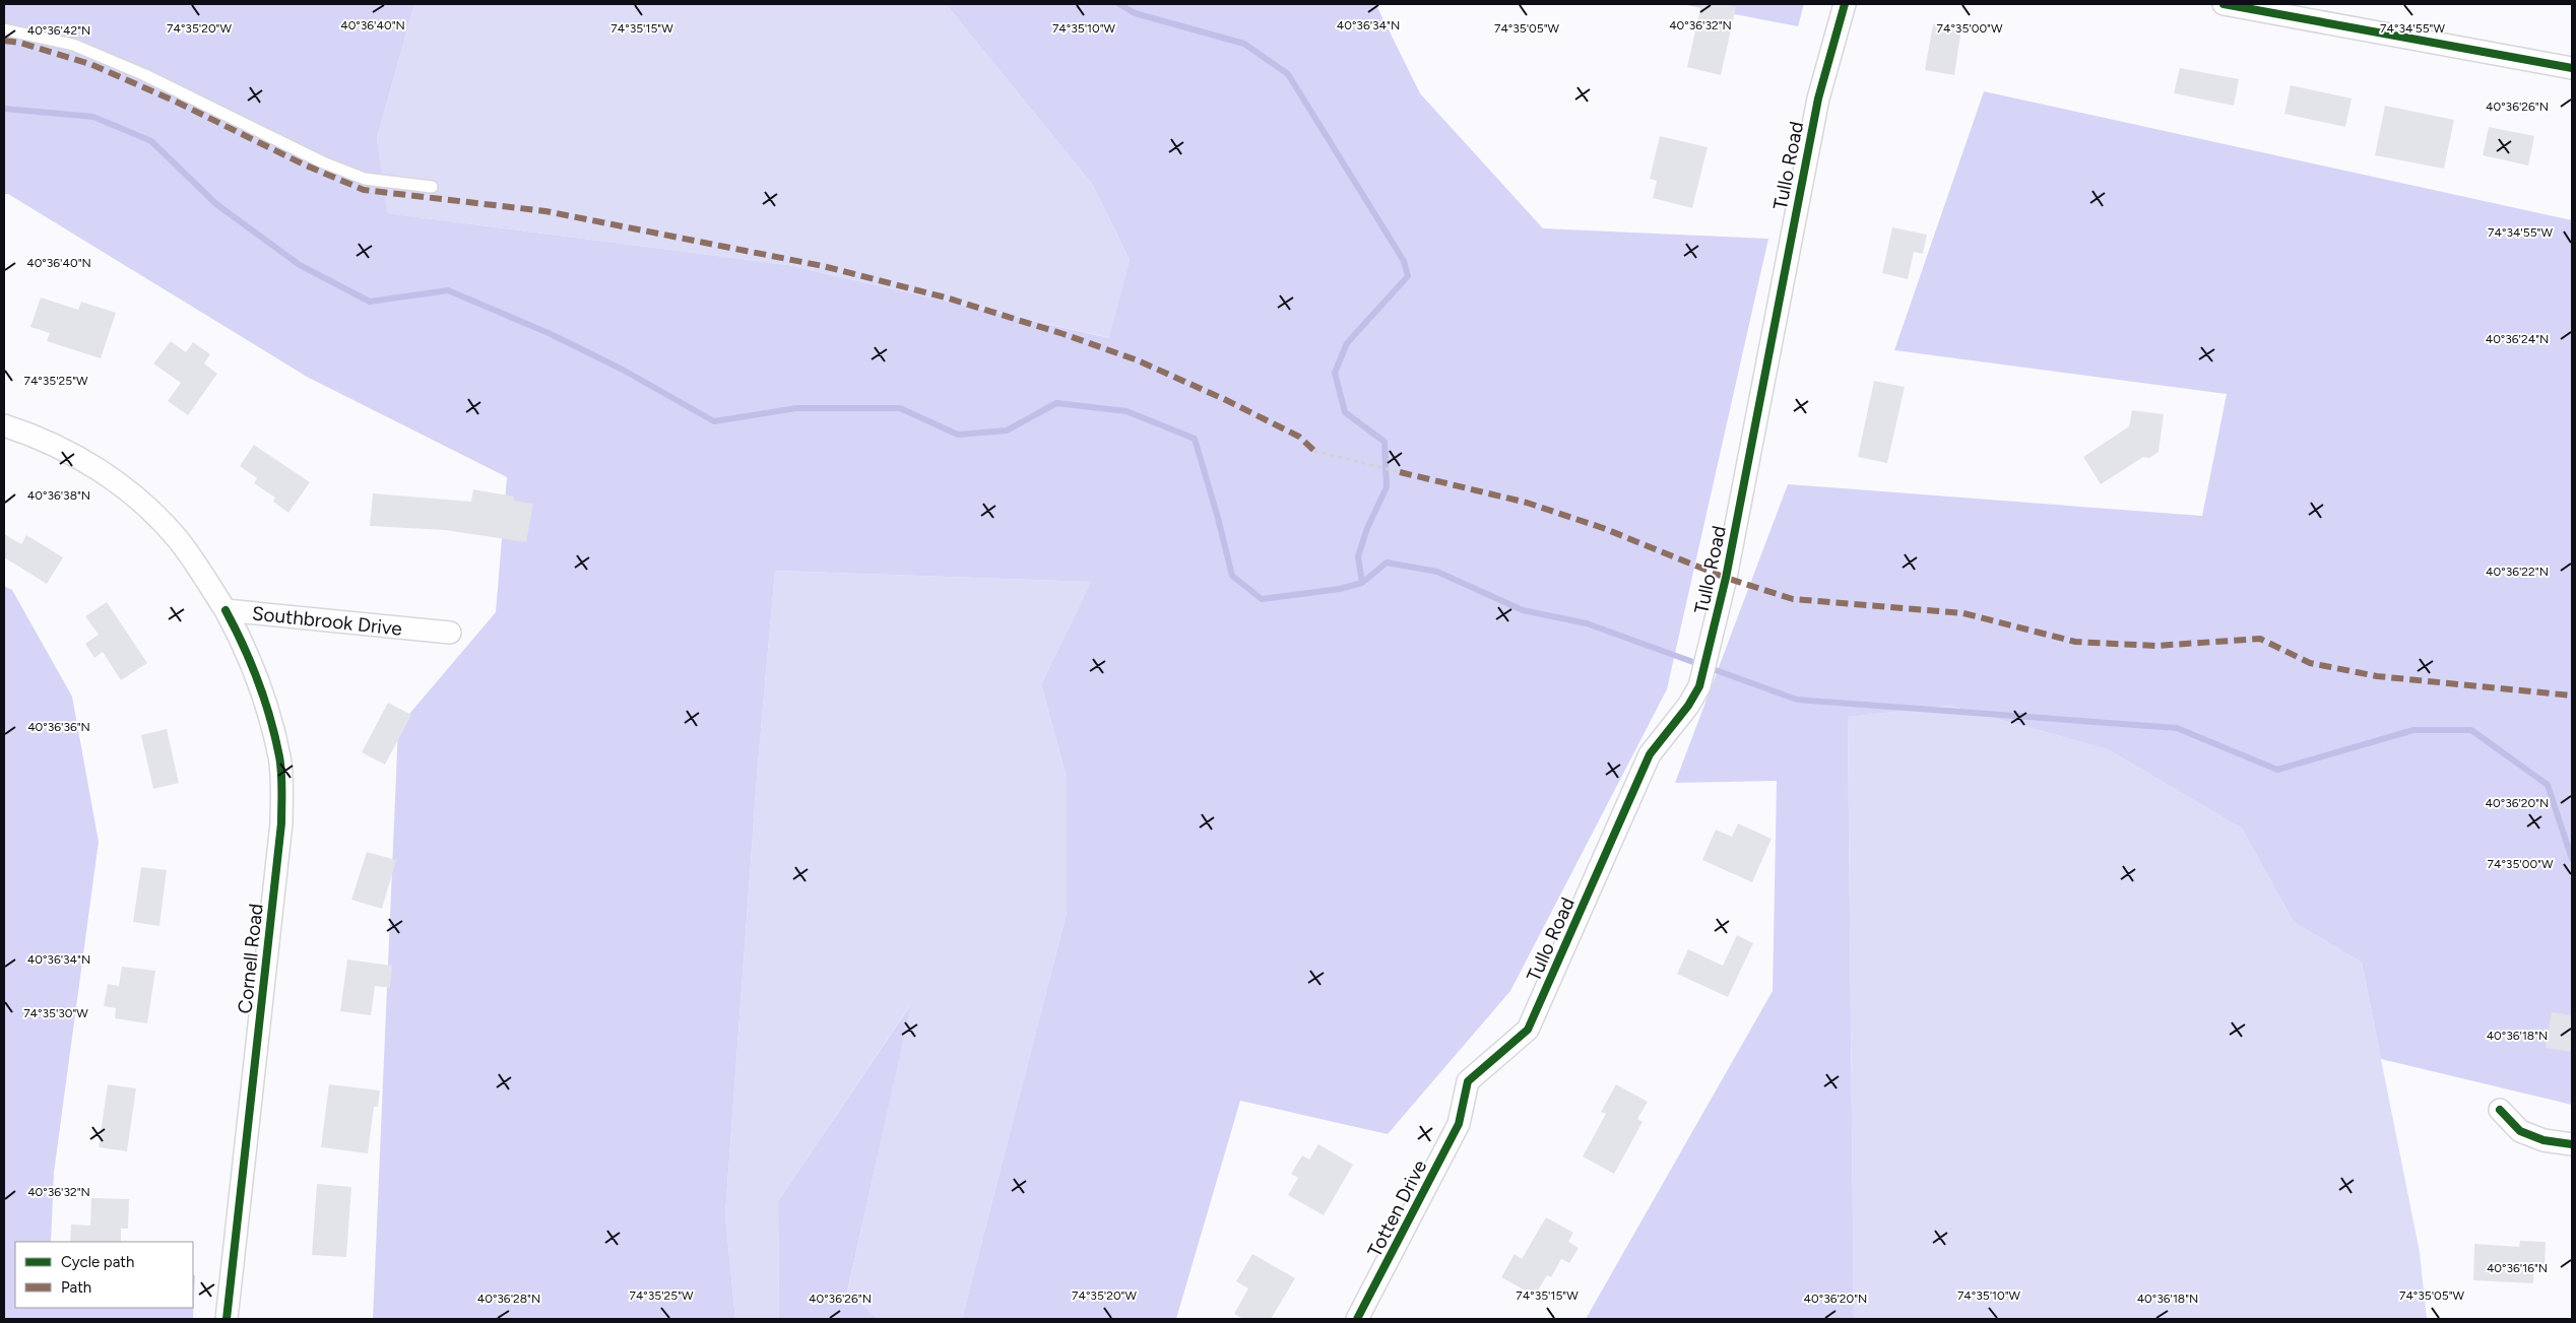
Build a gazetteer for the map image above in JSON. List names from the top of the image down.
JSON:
{
  "streets": {
    "street": [
      "Tullo Road",
      "Southbrook Drive",
      "Cornell Road",
      "Totten Drive"
    ]
  },
  "crossings": [
    ["Tullo Road", "Totten Drive"],
    ["Southbrook Drive", "Cornell Road"]
  ],
  "legend": ["Cycle path", "Path"],
  "coordinates": [
    "40°36'34\"N",
    "40°36'40\"N",
    "40°36'32\"N",
    "74°35'20\"W",
    "74°35'15\"W",
    "74°35'10\"W",
    "74°35'05\"W",
    "74°35'00\"W",
    "74°34'55\"W",
    "40°36'42\"N",
    "40°36'26\"N",
    "40°36'24\"N",
    "74°35'25\"W",
    "40°36'38\"N",
    "40°36'22\"N",
    "40°36'36\"N",
    "40°36'20\"N",
    "74°35'30\"W",
    "40°36'18\"N",
    "40°36'16\"N",
    "40°36'28\"N"
  ]
}
